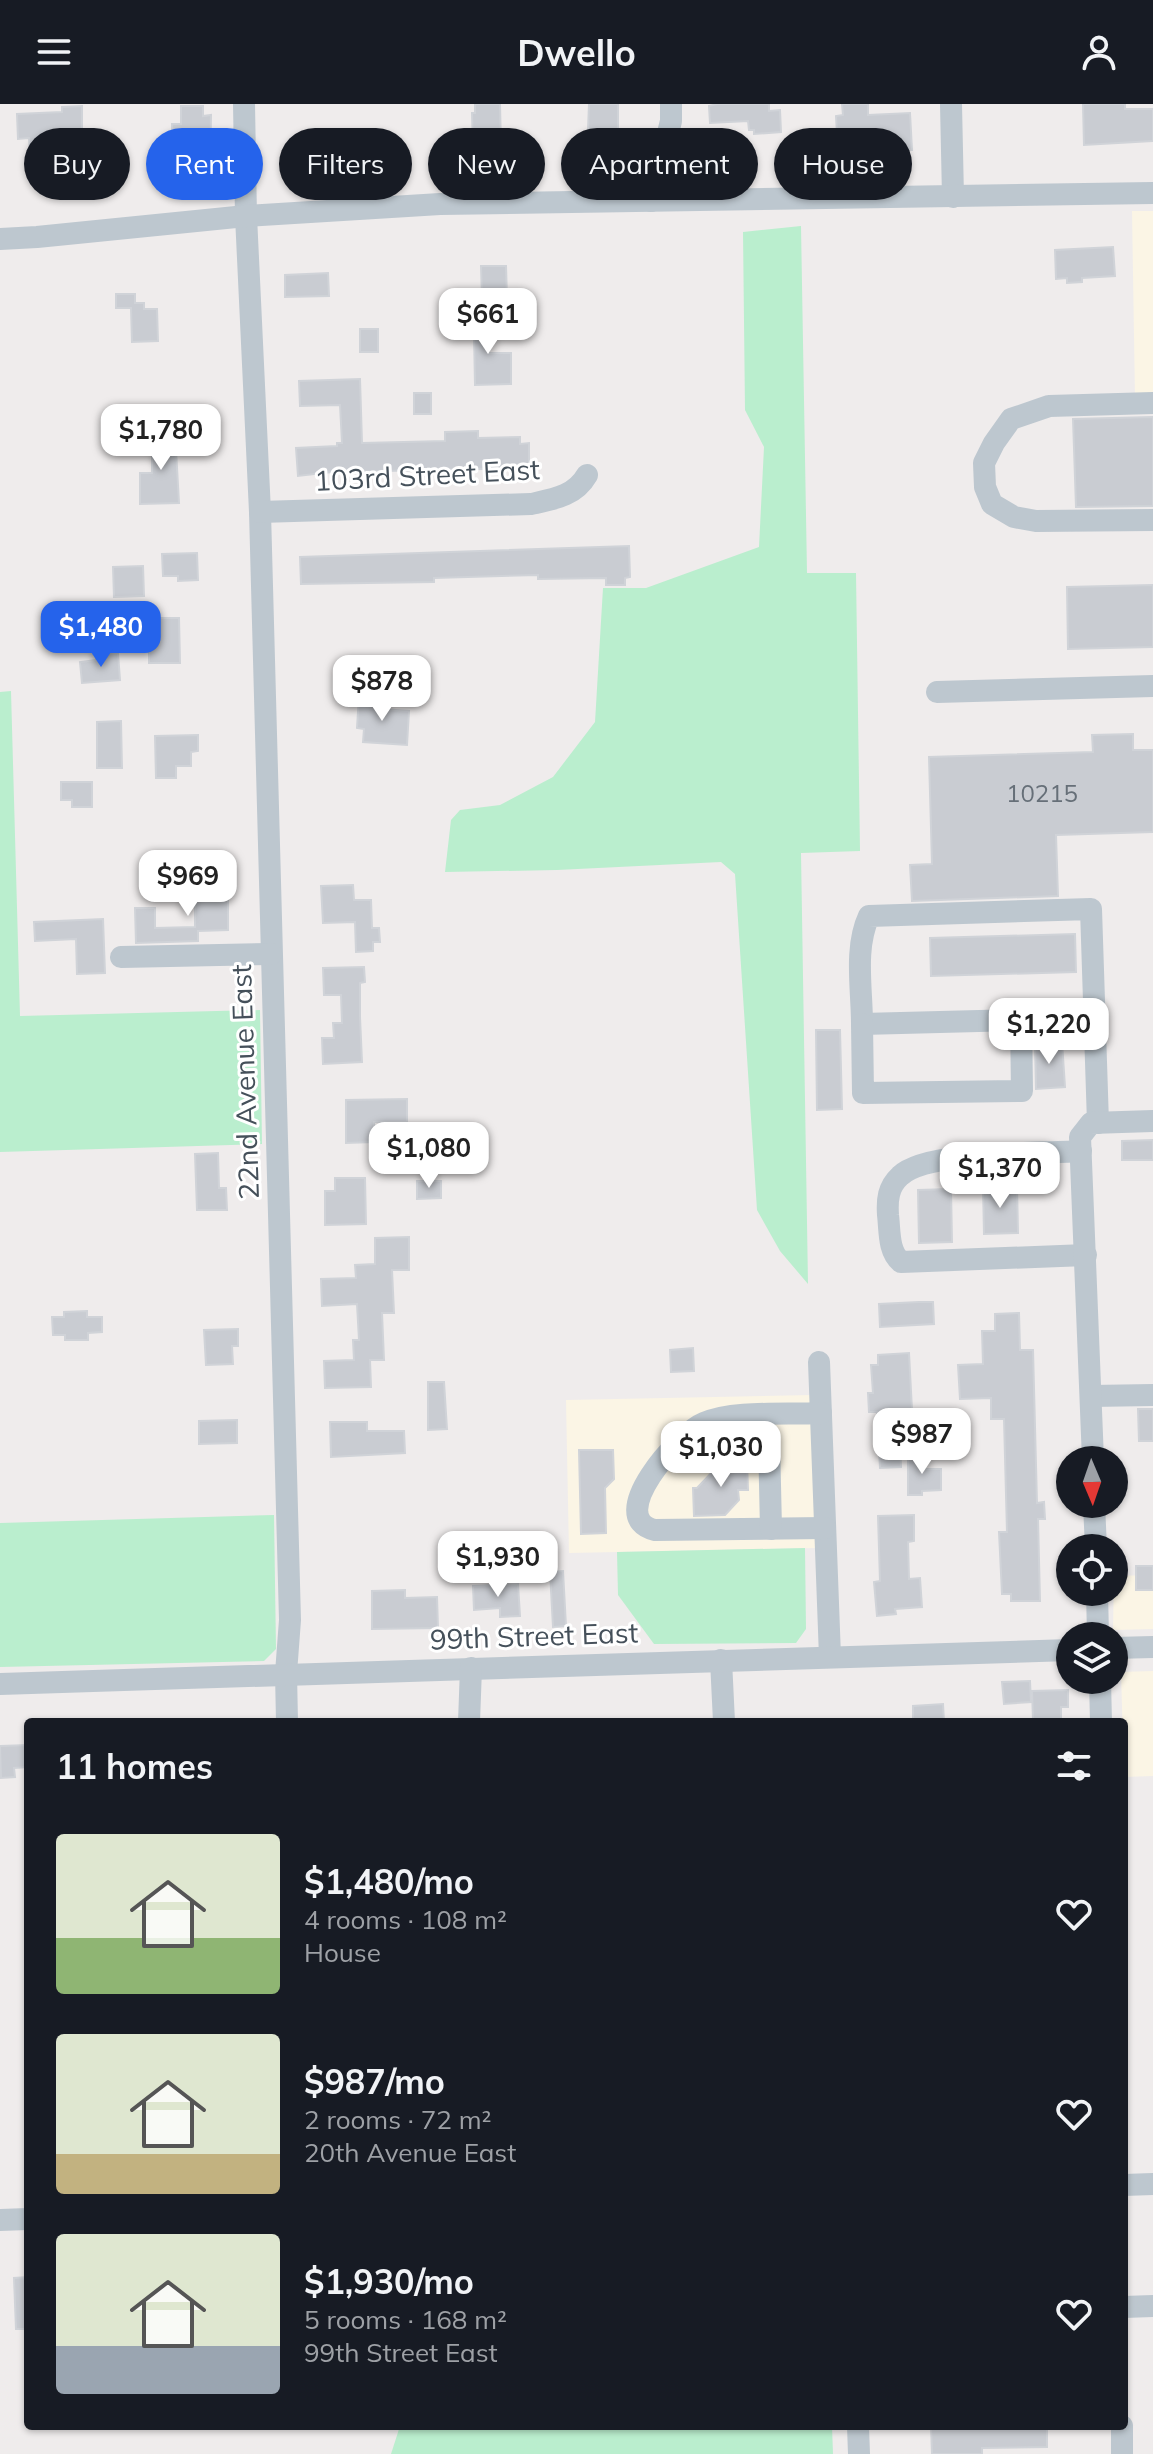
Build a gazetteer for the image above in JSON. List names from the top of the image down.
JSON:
{
  "streets": {
    "street": ["103rd Street East", "22nd Avenue East", "99th Street East"]
  },
  "crossings": [
    ["103rd Street East", "22nd Avenue East"],
    ["22nd Avenue East", "99th Street East"]
  ],
  "house_numbers": ["10215"],
  "north": "bottom",
  "page": {
    "header": "Dwello",
    "chip": [
      "Buy",
      "Rent",
      "Filters",
      "New",
      "Apartment",
      "House"
    ],
    "price": [
      "$661",
      "$1,780",
      "$1,480",
      "$878",
      "$969",
      "$1,220",
      "$1,080",
      "$1,370",
      "$987",
      "$1,030",
      "$1,930"
    ],
    "heading": "11 homes",
    "list": [
      {
        "name": "$1,480/mo",
        "note": "4 rooms · 108 m² · House"
      },
      {
        "name": "$987/mo",
        "note": "2 rooms · 72 m² · 20th Avenue East"
      },
      {
        "name": "$1,930/mo",
        "note": "5 rooms · 168 m² · 99th Street East"
      }
    ]
  }
}
